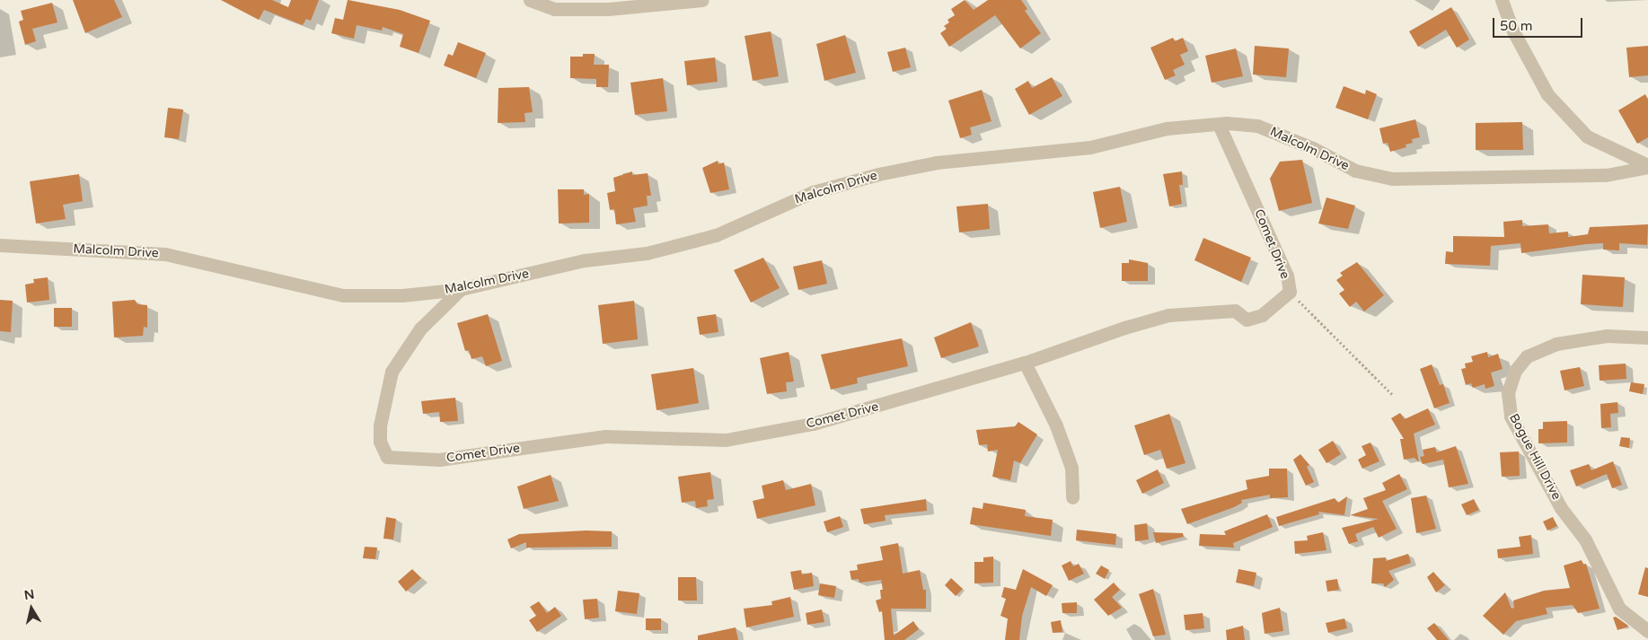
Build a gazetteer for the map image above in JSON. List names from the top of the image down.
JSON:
{
  "streets": {
    "street": ["Malcolm Drive", "Comet Drive", "Bogue Hill Drive"]
  },
  "crossings": [
    ["Malcolm Drive", "Comet Drive"]
  ],
  "scale_bar": "50 m",
  "north": "top"
}
